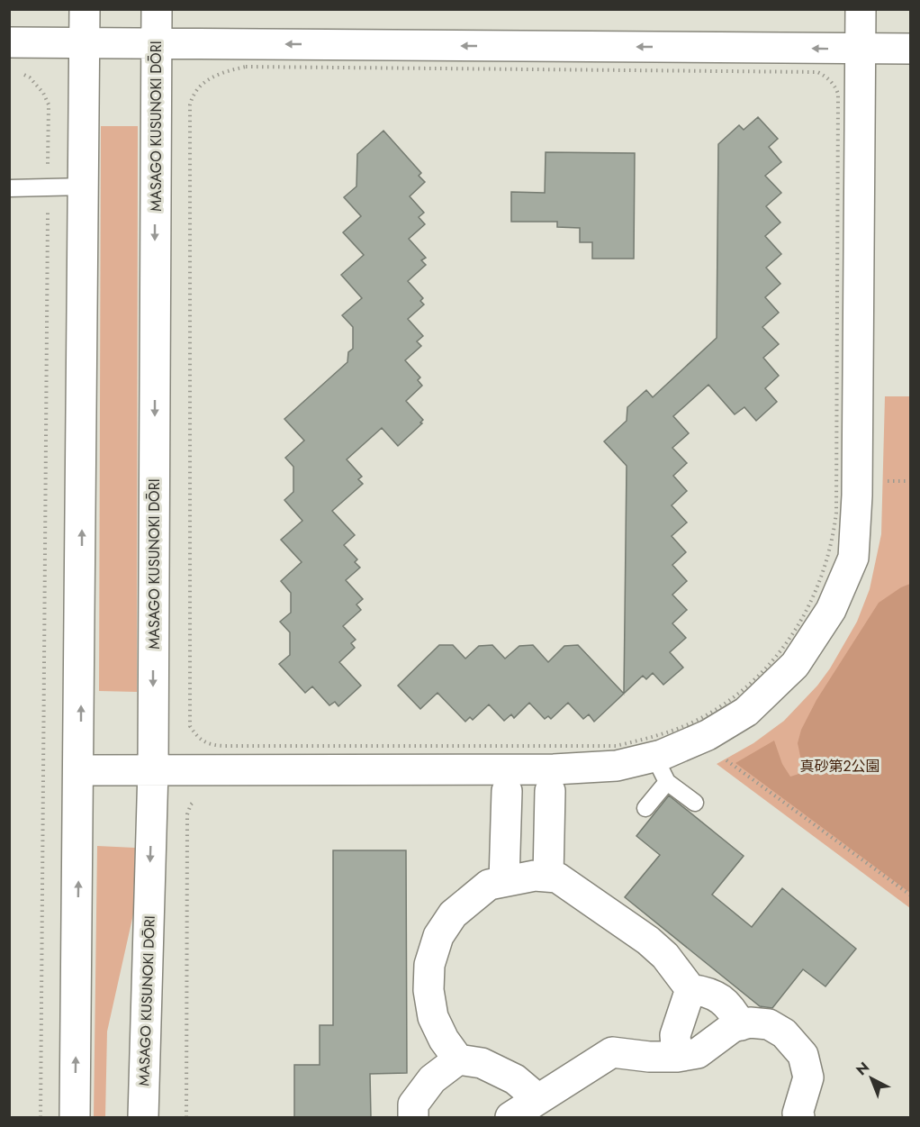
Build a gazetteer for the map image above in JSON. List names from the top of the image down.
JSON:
{
  "streets": {
    "street": ["MASAGO KUSUNOKI DŌRI"]
  },
  "parks": ["真砂第2公園"],
  "north": "top left"
}
